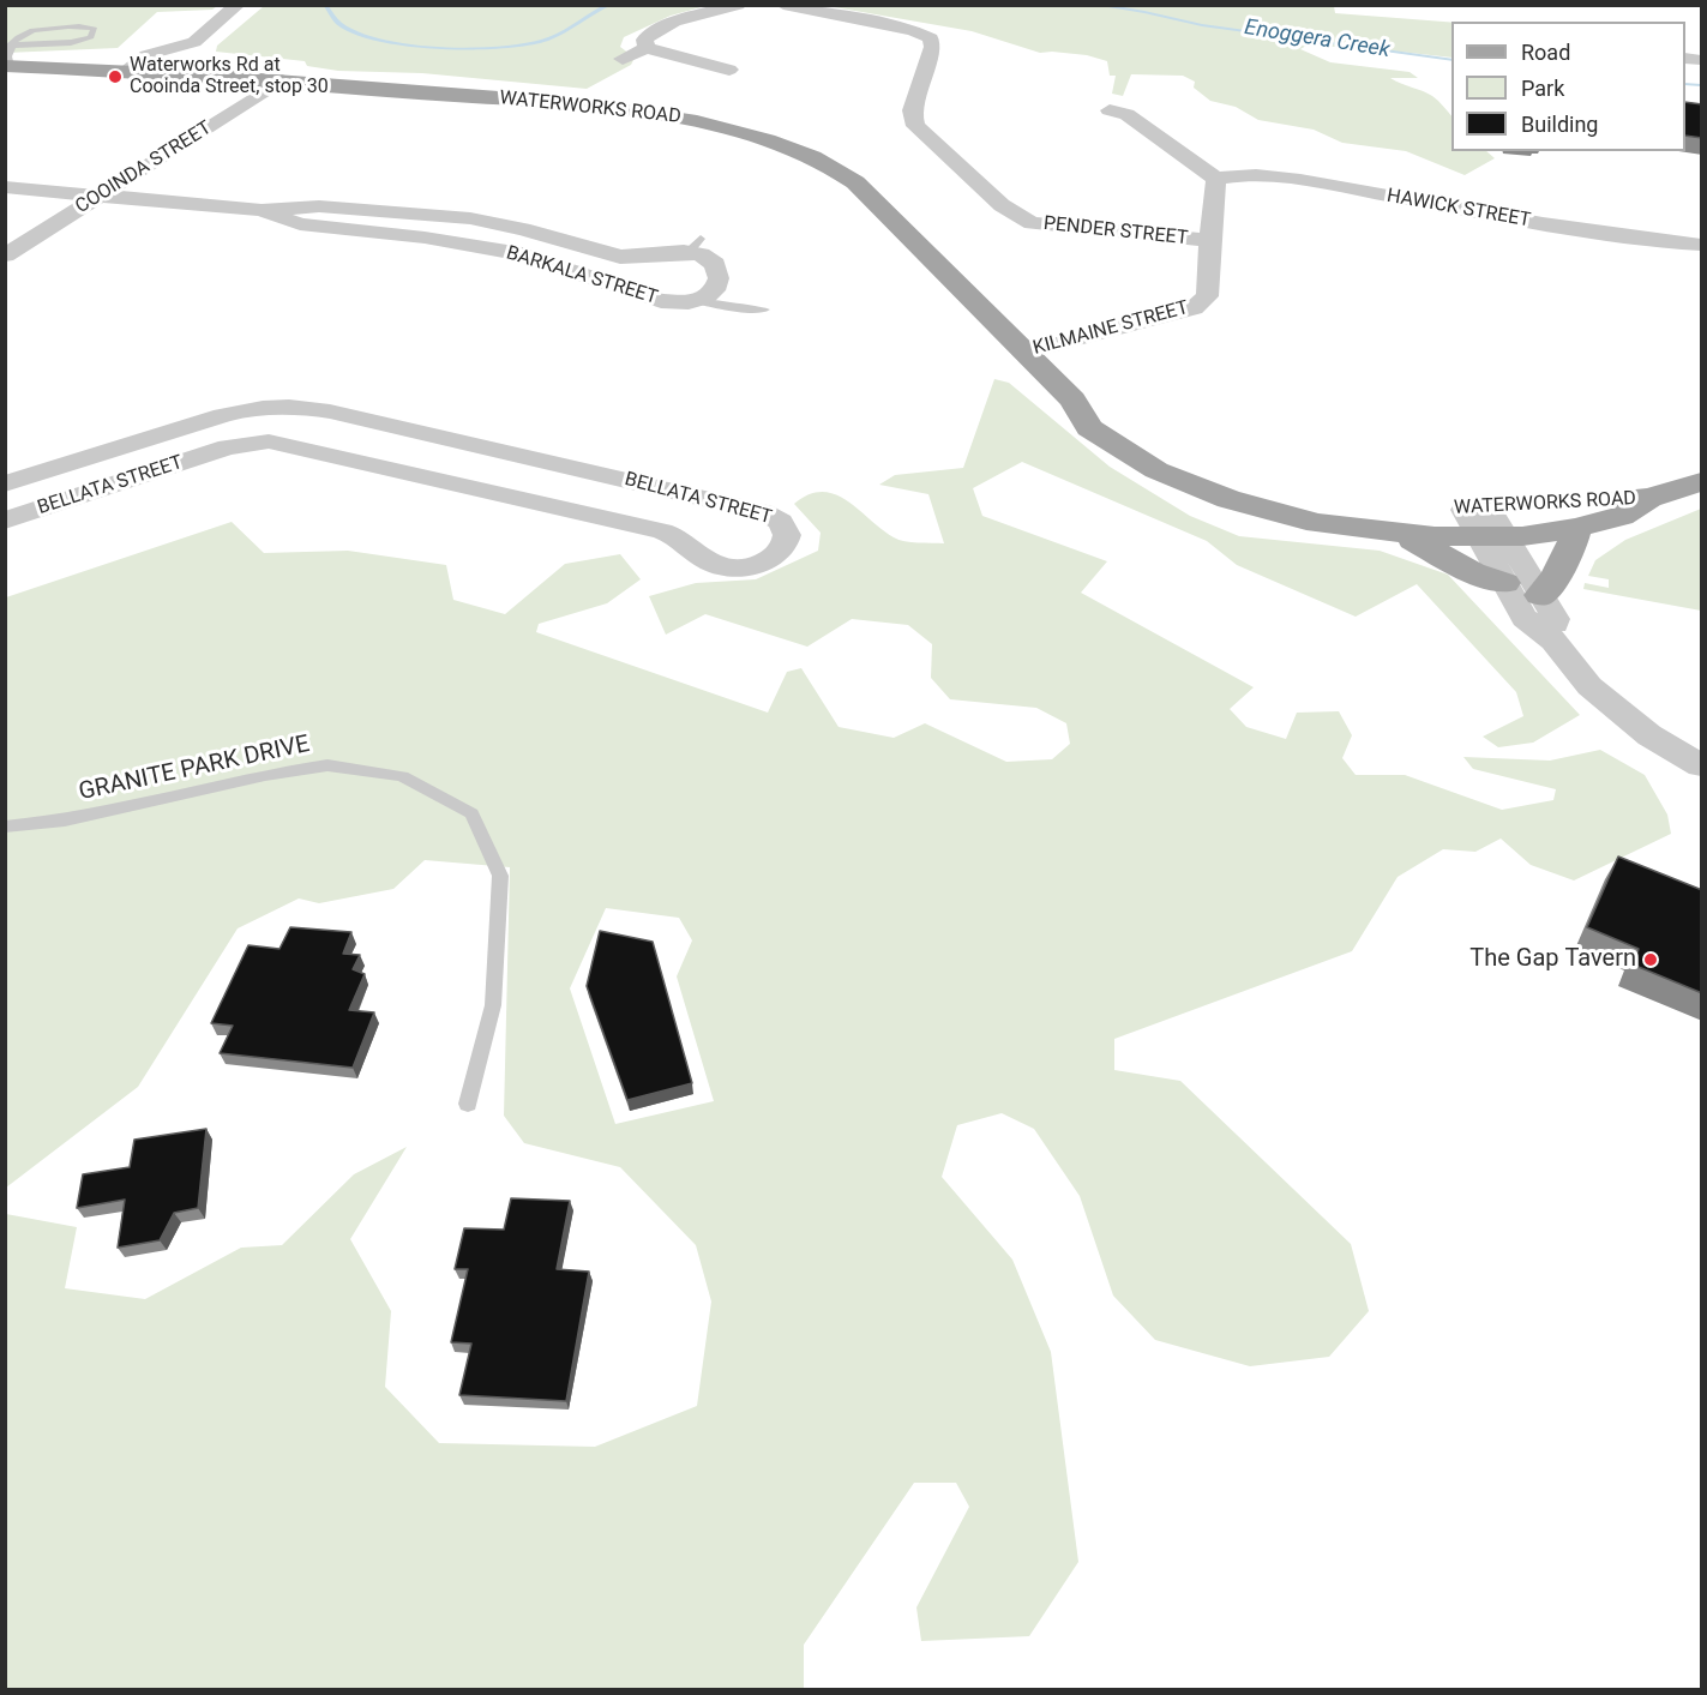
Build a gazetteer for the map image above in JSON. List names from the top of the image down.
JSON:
{
  "streets": {
    "main road": ["WATERWORKS ROAD"],
    "street": [
      "COOINDA STREET",
      "HAWICK STREET",
      "PENDER STREET",
      "BARKALA STREET",
      "KILMAINE STREET",
      "BELLATA STREET"
    ],
    "lane": ["GRANITE PARK DRIVE"]
  },
  "crossings": [
    ["WATERWORKS ROAD", "COOINDA STREET"],
    ["WATERWORKS ROAD", "KILMAINE STREET"],
    ["COOINDA STREET", "BARKALA STREET"],
    ["HAWICK STREET", "KILMAINE STREET"],
    ["PENDER STREET", "KILMAINE STREET"]
  ],
  "water": ["Enoggera Creek"],
  "places": ["Waterworks Rd at Cooinda Street, stop 30", "The Gap Tavern"],
  "legend": ["Road", "Park", "Building"]
}
